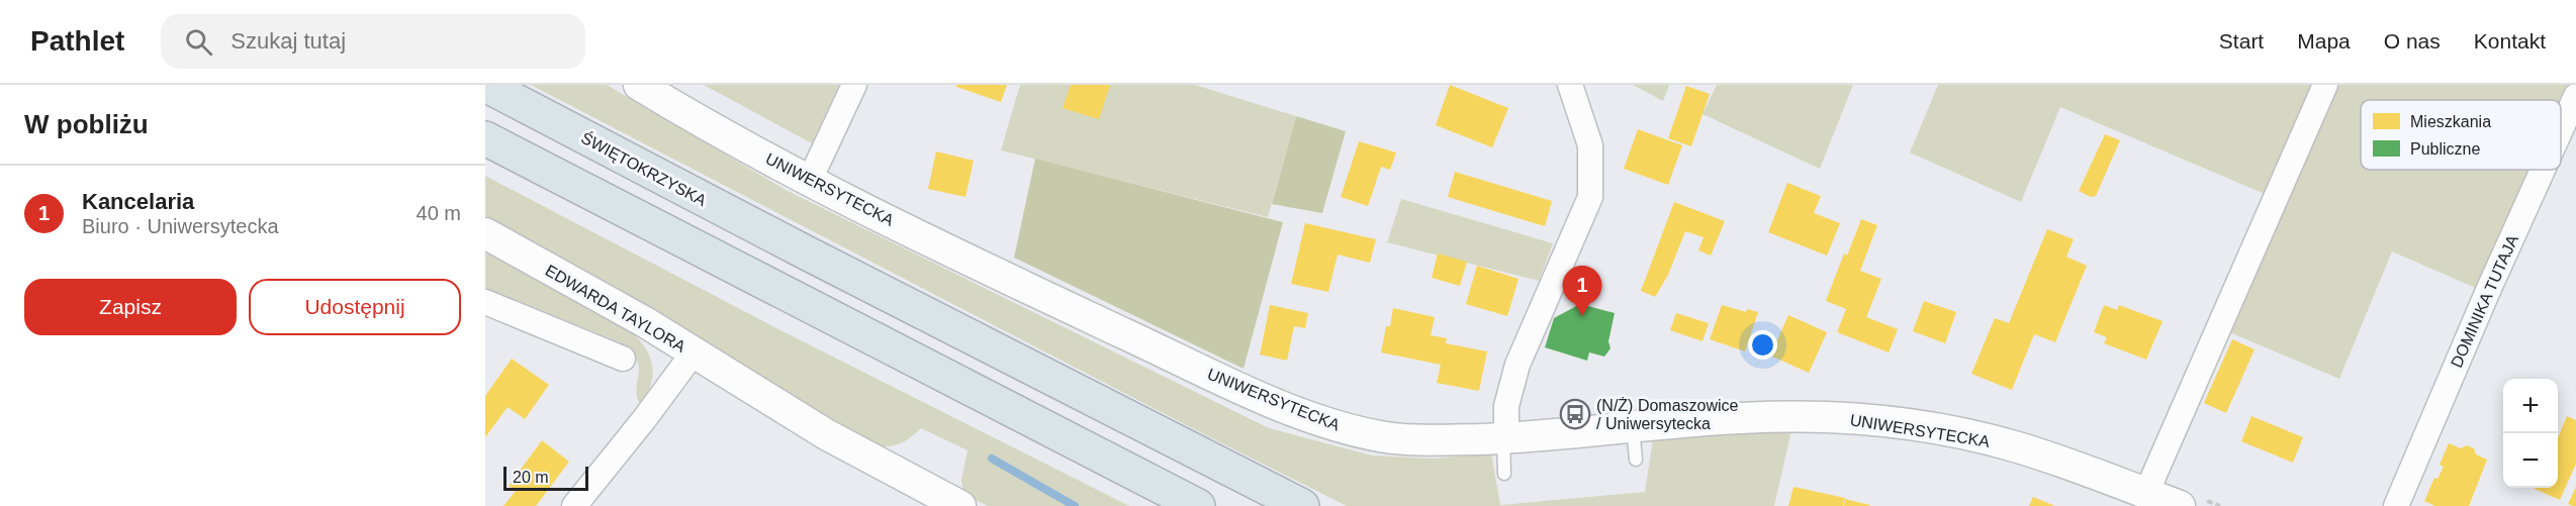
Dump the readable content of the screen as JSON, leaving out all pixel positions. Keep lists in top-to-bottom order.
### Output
{
  "streets": {
    "highway": ["ŚWIĘTOKRZYSKA"],
    "street": ["UNIWERSYTECKA", "DOMINIKA TUTAJA", "EDWARDA TAYLORA"]
  },
  "places": {
    "bus stop": ["(N/Ż) Domaszowice / Uniwersytecka"]
  },
  "legend": ["Mieszkania", "Publiczne"],
  "scale_bar": "20 m",
  "page": {
    "header": "Pathlet",
    "search": "Szukaj tutaj",
    "nav": [
      "Start",
      "Mapa",
      "O nas",
      "Kontakt"
    ],
    "heading": "W pobliżu",
    "list": [
      {
        "mark": "1",
        "name": "Kancelaria",
        "note": "Biuro · Uniwersytecka",
        "value": "40 m"
      }
    ],
    "buttons": ["Zapisz", "Udostępnij"],
    "pins": "1",
    "map_buttons": ["+", "−"],
    "scale": "20 m"
  }
}
